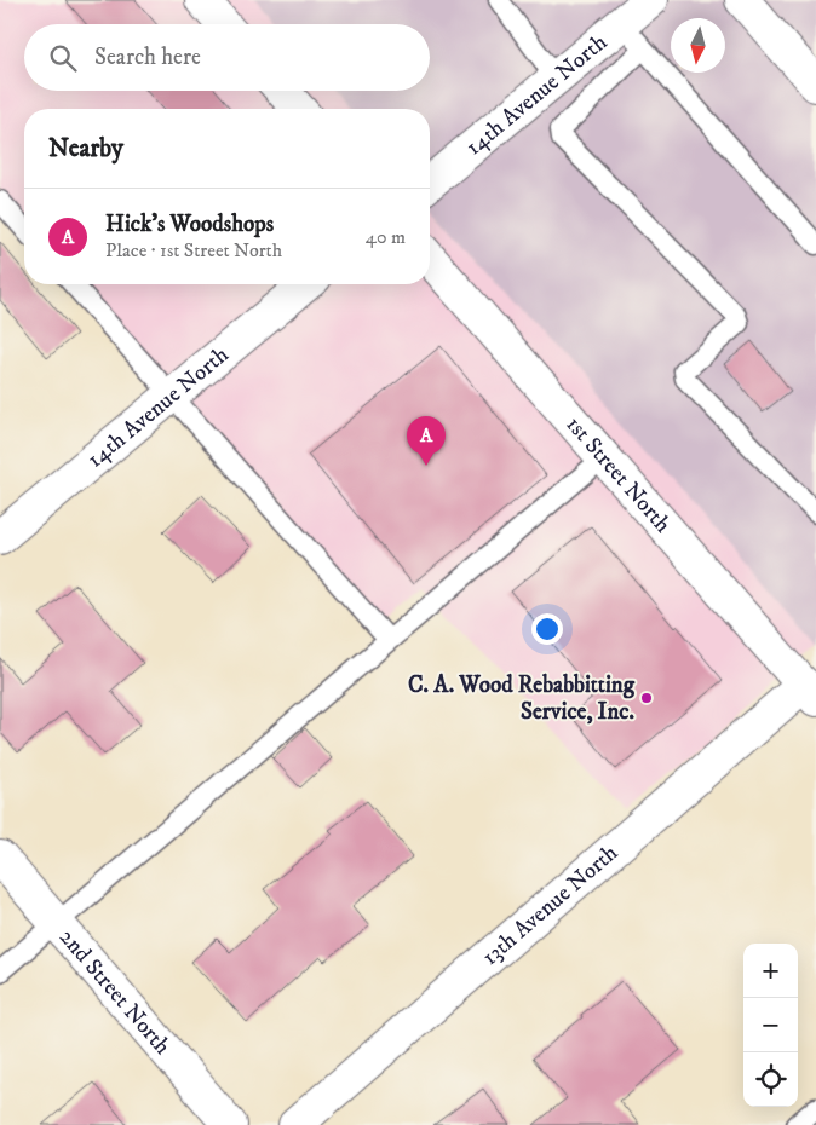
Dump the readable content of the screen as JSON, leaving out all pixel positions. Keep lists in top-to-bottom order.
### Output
{
  "streets": {
    "street": [
      "14th Avenue North",
      "1st Street North",
      "13th Avenue North",
      "2nd Street North"
    ]
  },
  "crossings": [
    ["1st Street North", "13th Avenue North"]
  ],
  "places": ["C. A. Wood Rebabbitting Service, Inc."],
  "north": "bottom",
  "page": {
    "search": "Search here",
    "heading": "Nearby",
    "list": [
      {
        "mark": "A",
        "name": "Hick's Woodshops",
        "note": "Place · 1st Street North",
        "value": "40 m"
      }
    ],
    "pins": "A",
    "map_buttons": ["+", "−"]
  }
}
